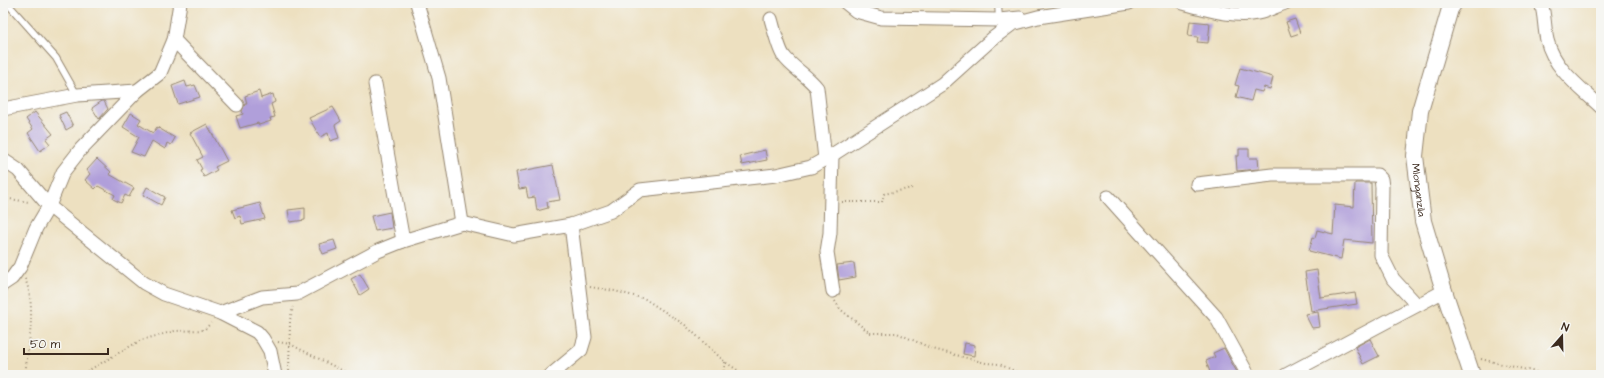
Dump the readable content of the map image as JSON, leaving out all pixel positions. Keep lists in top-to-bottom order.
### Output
{
  "streets": {
    "street": ["Mlonganzila"]
  },
  "scale_bar": "50 m",
  "north": "top"
}
